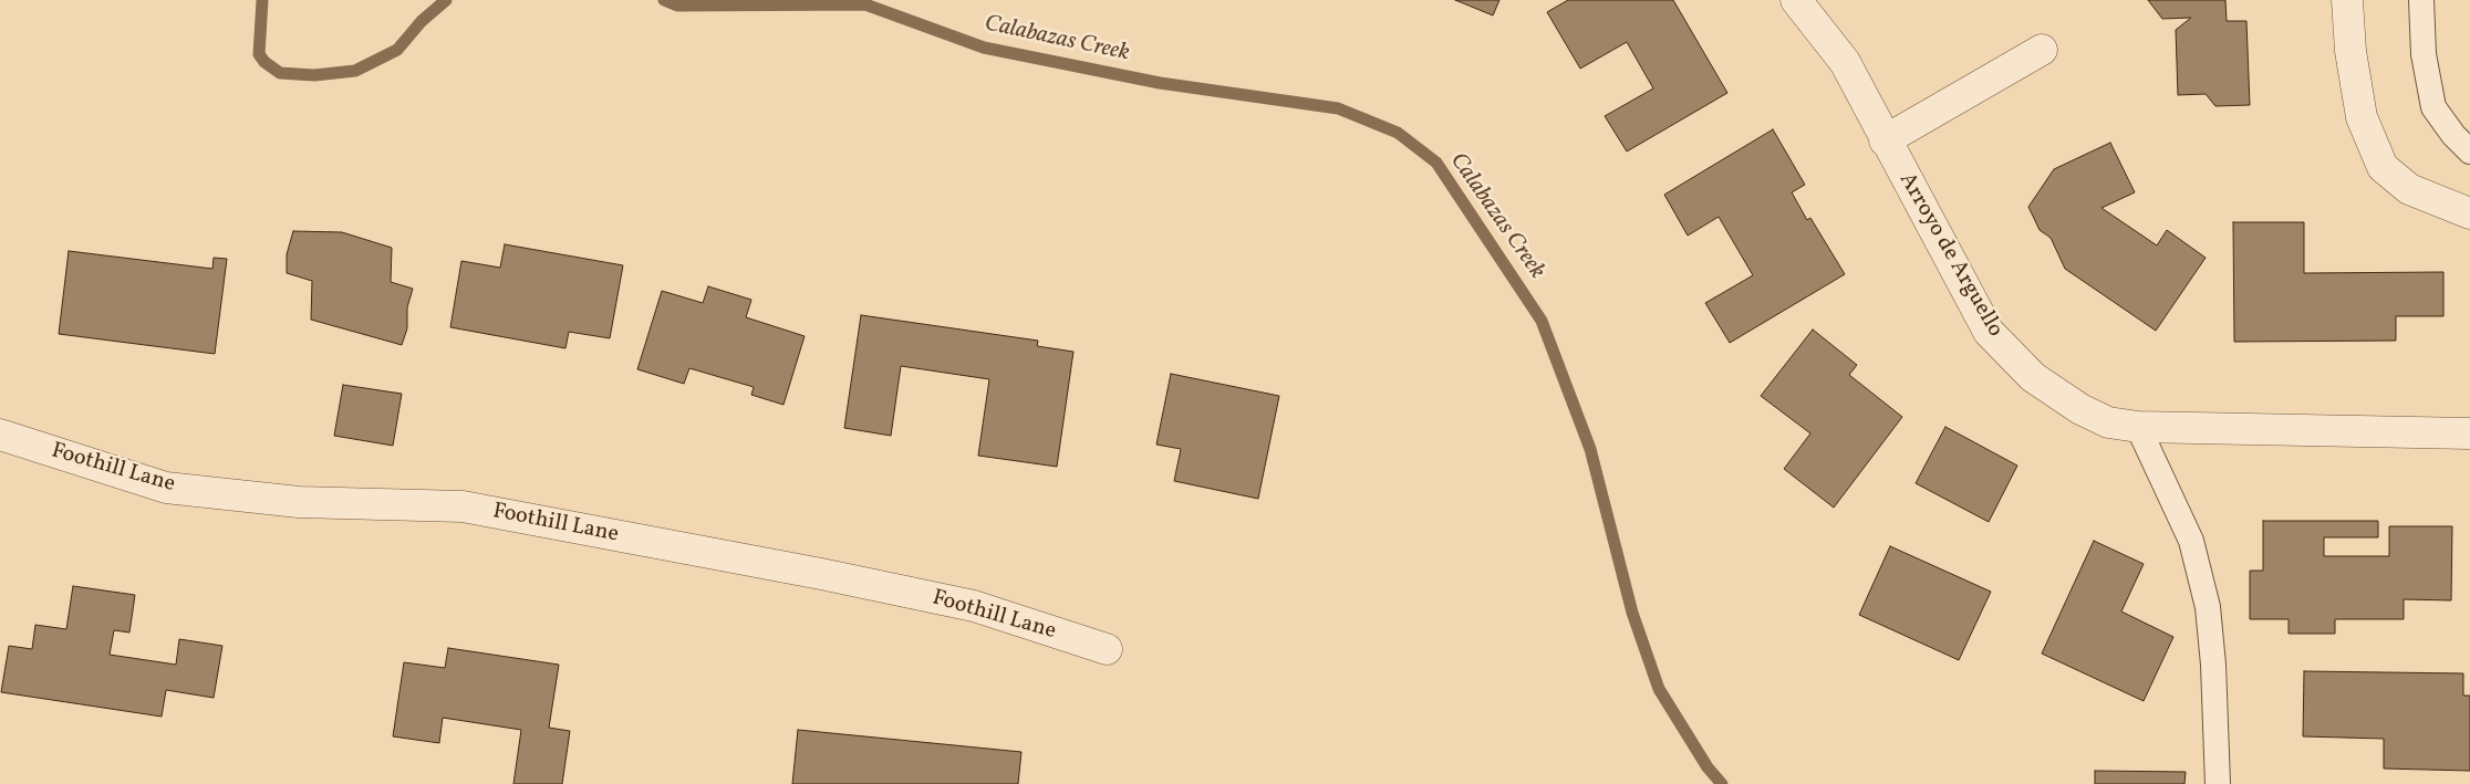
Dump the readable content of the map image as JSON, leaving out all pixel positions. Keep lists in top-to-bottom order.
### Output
{
  "streets": {
    "street": ["Arroyo de Arguello", "Foothill Lane"]
  },
  "water": ["Calabazas Creek"]
}
